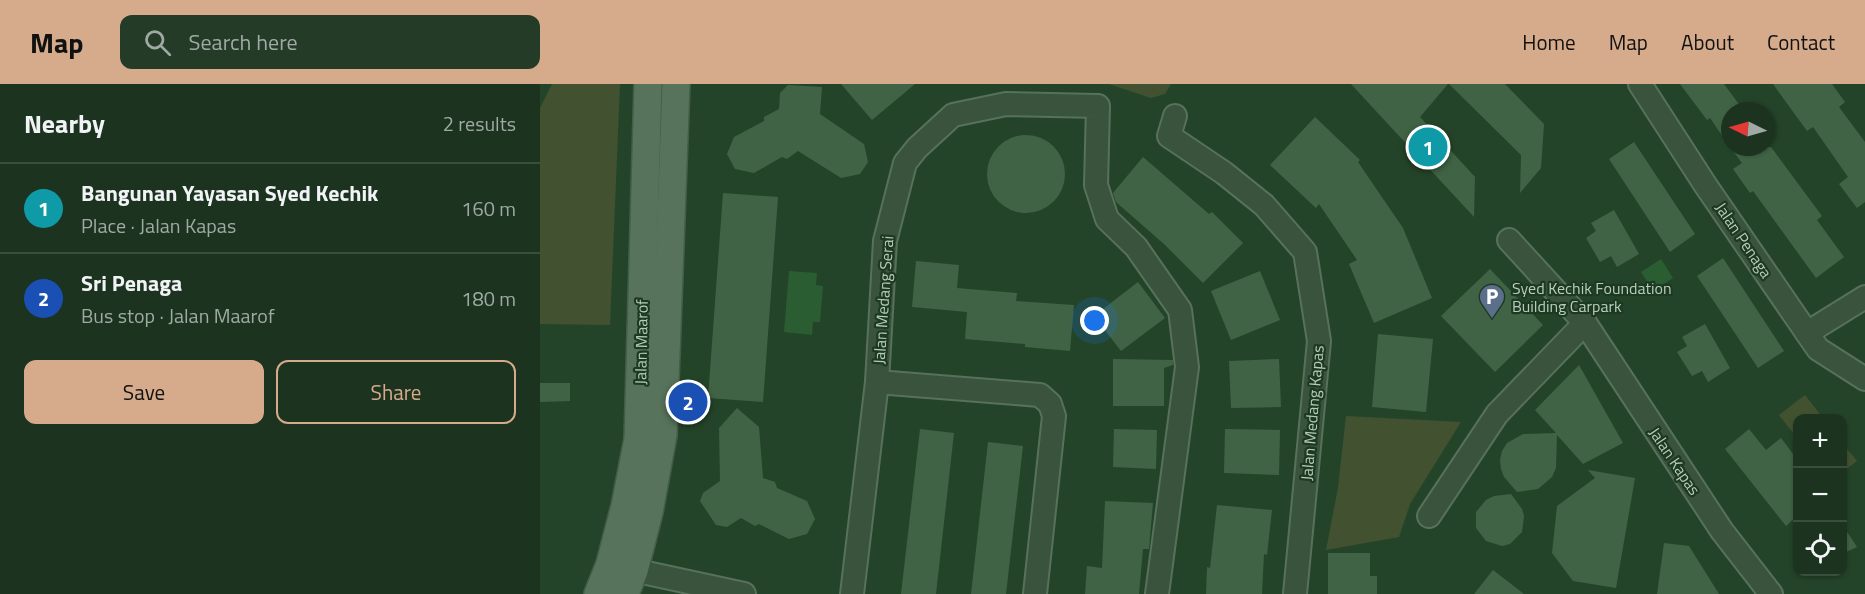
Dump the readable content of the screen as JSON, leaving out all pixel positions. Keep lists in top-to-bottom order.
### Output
{
  "streets": {
    "main road": ["Jalan Maarof"],
    "street": [
      "Jalan Penaga",
      "Jalan Medang Serai",
      "Jalan Medang Kapas",
      "Jalan Kapas"
    ]
  },
  "places": {
    "parking": ["Syed Kechik Foundation Building Carpark"]
  },
  "north": "left",
  "page": {
    "header": "Map",
    "search": "Search here",
    "nav": [
      "Home",
      "Map",
      "About",
      "Contact"
    ],
    "heading": ["Nearby", "2 results"],
    "pins": ["1", "2"],
    "list": [
      {
        "mark": "1",
        "name": "Bangunan Yayasan Syed Kechik",
        "note": "Place · Jalan Kapas",
        "value": "160 m"
      },
      {
        "mark": "2",
        "name": "Sri Penaga",
        "note": "Bus stop · Jalan Maarof",
        "value": "180 m"
      }
    ],
    "buttons": ["Save", "Share"],
    "map_buttons": ["+", "−"]
  }
}
